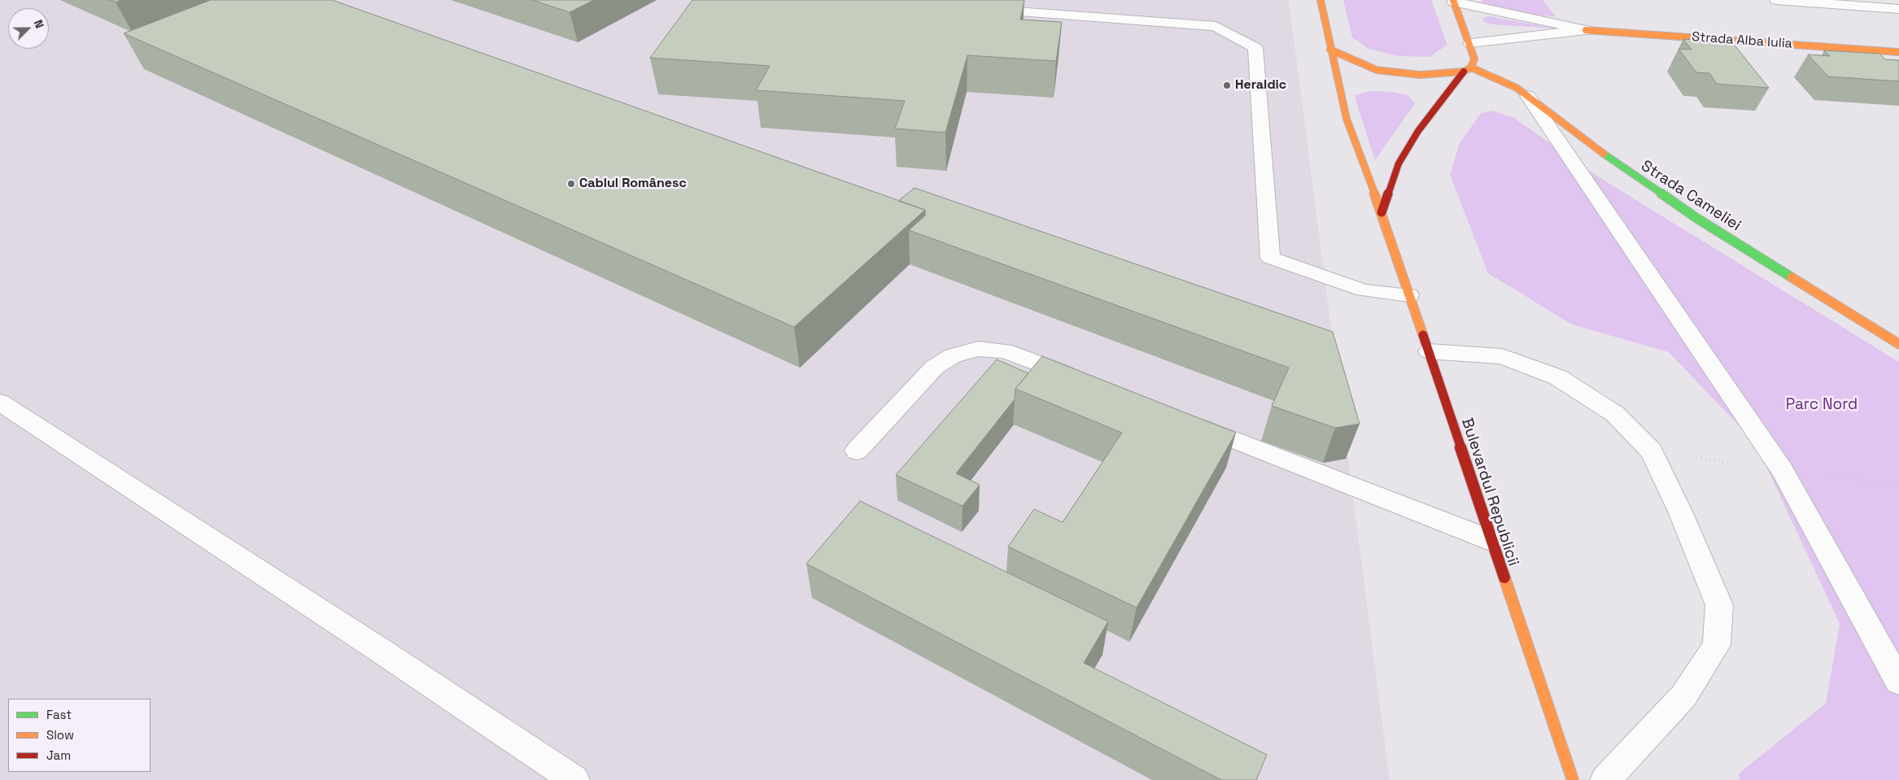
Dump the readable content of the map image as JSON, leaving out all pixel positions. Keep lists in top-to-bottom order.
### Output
{
  "streets": {
    "main road": ["Strada Alba Iulia", "Strada Cameliei", "Bulevardul Republicii"]
  },
  "parks": ["Parc Nord"],
  "places": ["Heraldic", "Cablul Românesc"],
  "legend": ["Fast", "Slow", "Jam"],
  "north": "top right"
}
